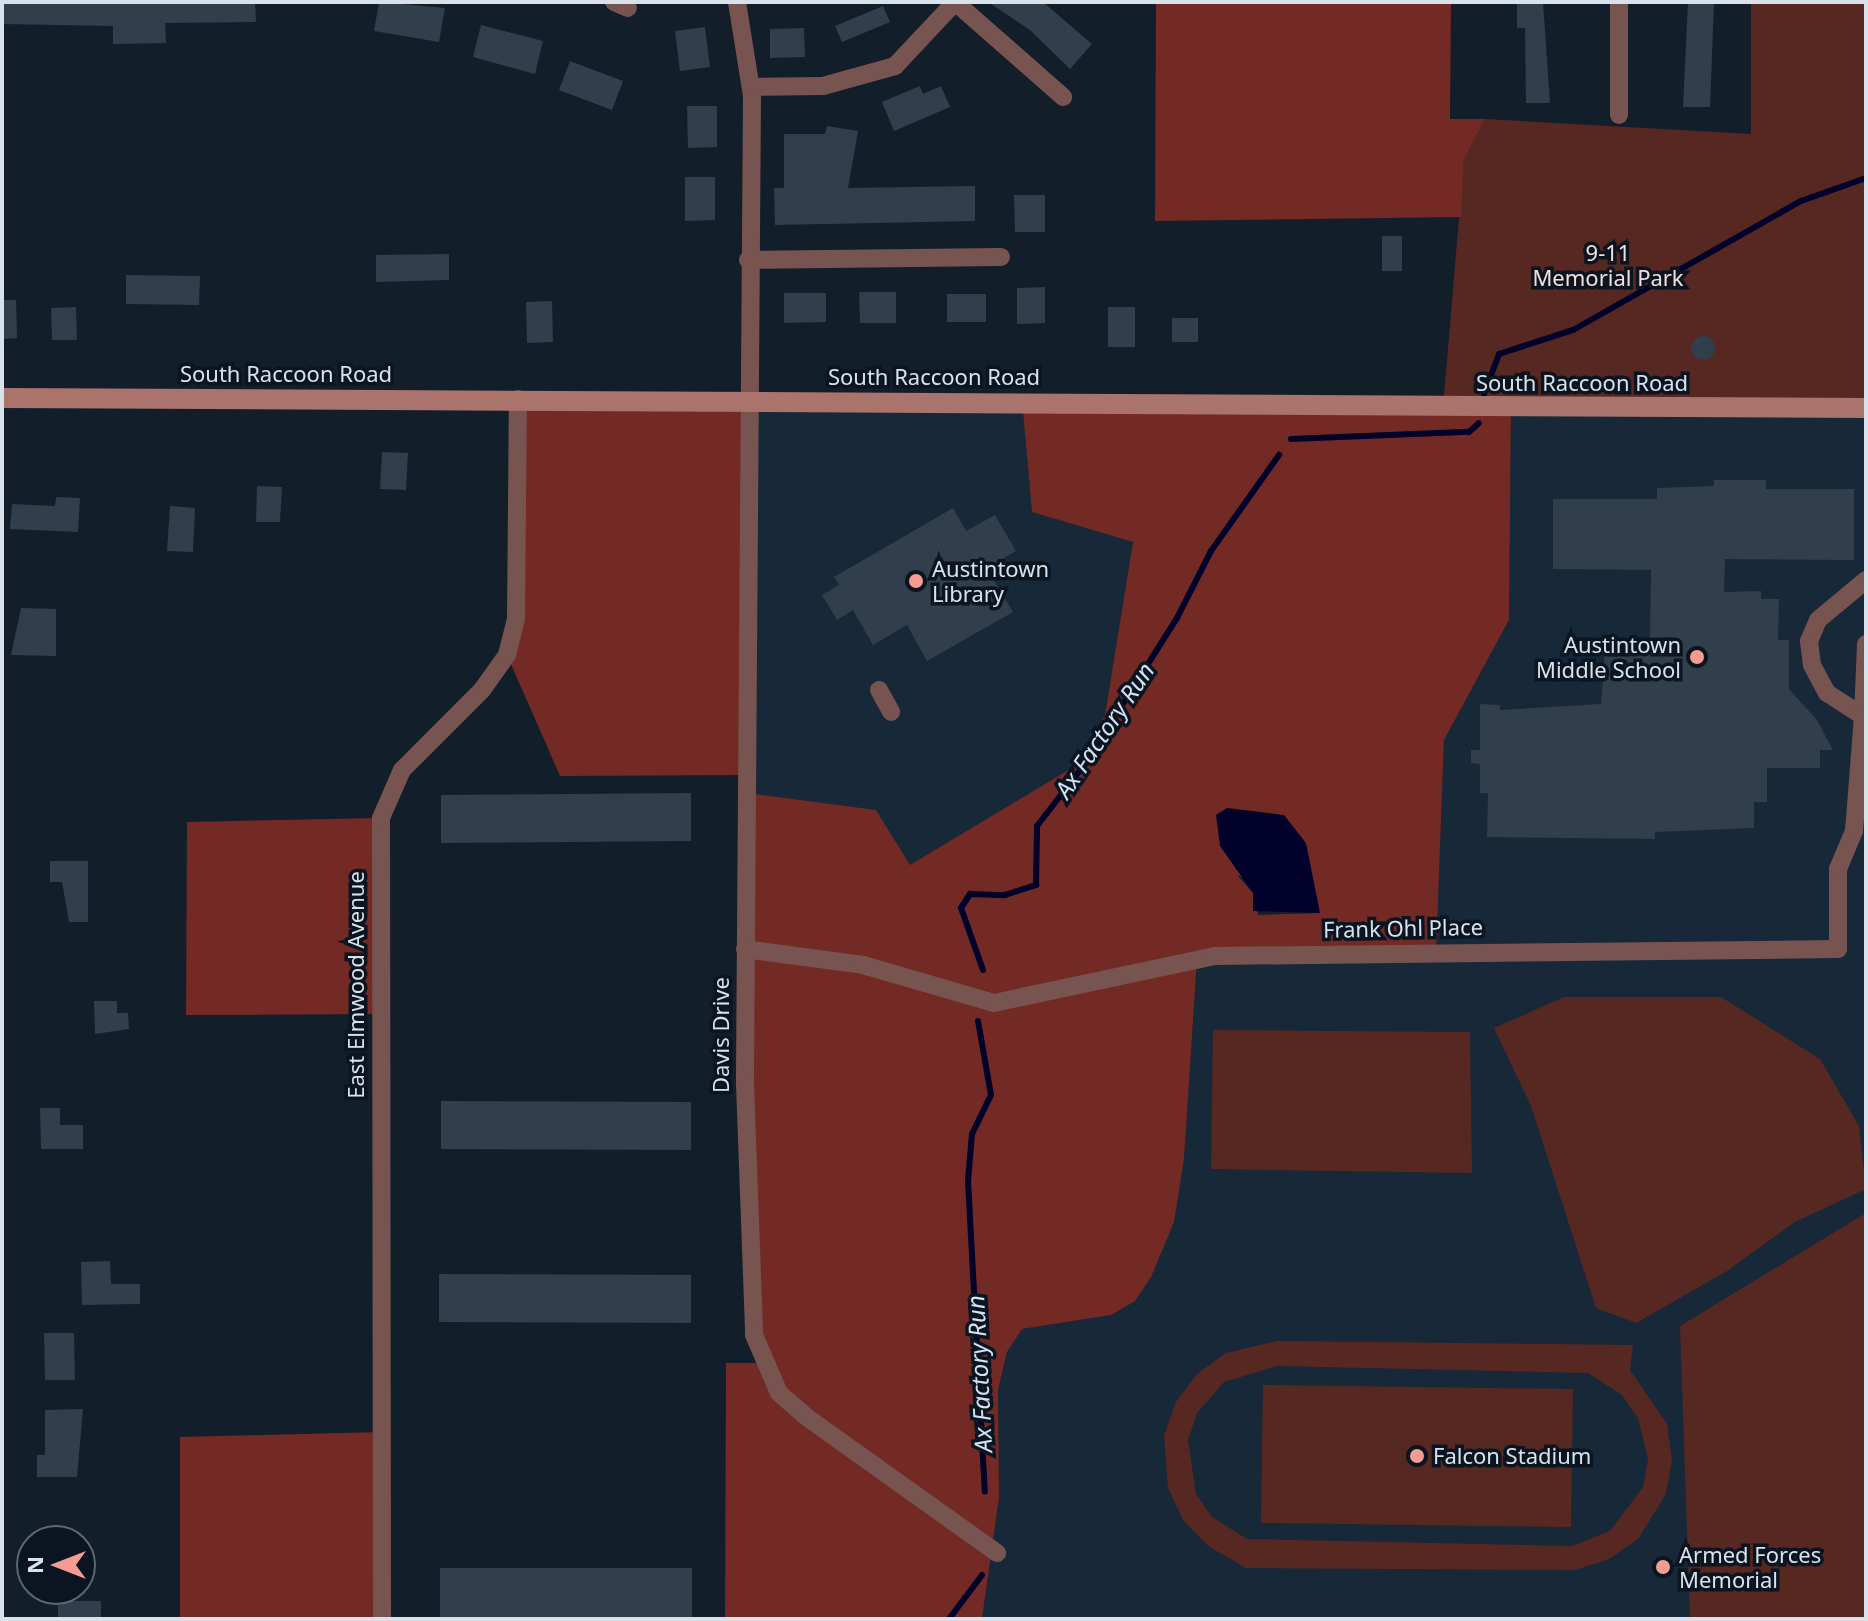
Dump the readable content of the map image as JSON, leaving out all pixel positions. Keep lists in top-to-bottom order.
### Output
{
  "streets": {
    "street": [
      "South Raccoon Road",
      "Frank Ohl Place",
      "East Elmwood Avenue",
      "Davis Drive"
    ]
  },
  "crossings": [
    ["South Raccoon Road", "East Elmwood Avenue"],
    ["South Raccoon Road", "Davis Drive"],
    ["Frank Ohl Place", "Davis Drive"]
  ],
  "water": ["Ax Factory Run"],
  "parks": ["9-11 Memorial Park"],
  "places": [
    "Austintown Library",
    "Austintown Middle School",
    "Falcon Stadium",
    "Armed Forces Memorial"
  ],
  "north": "left"
}
